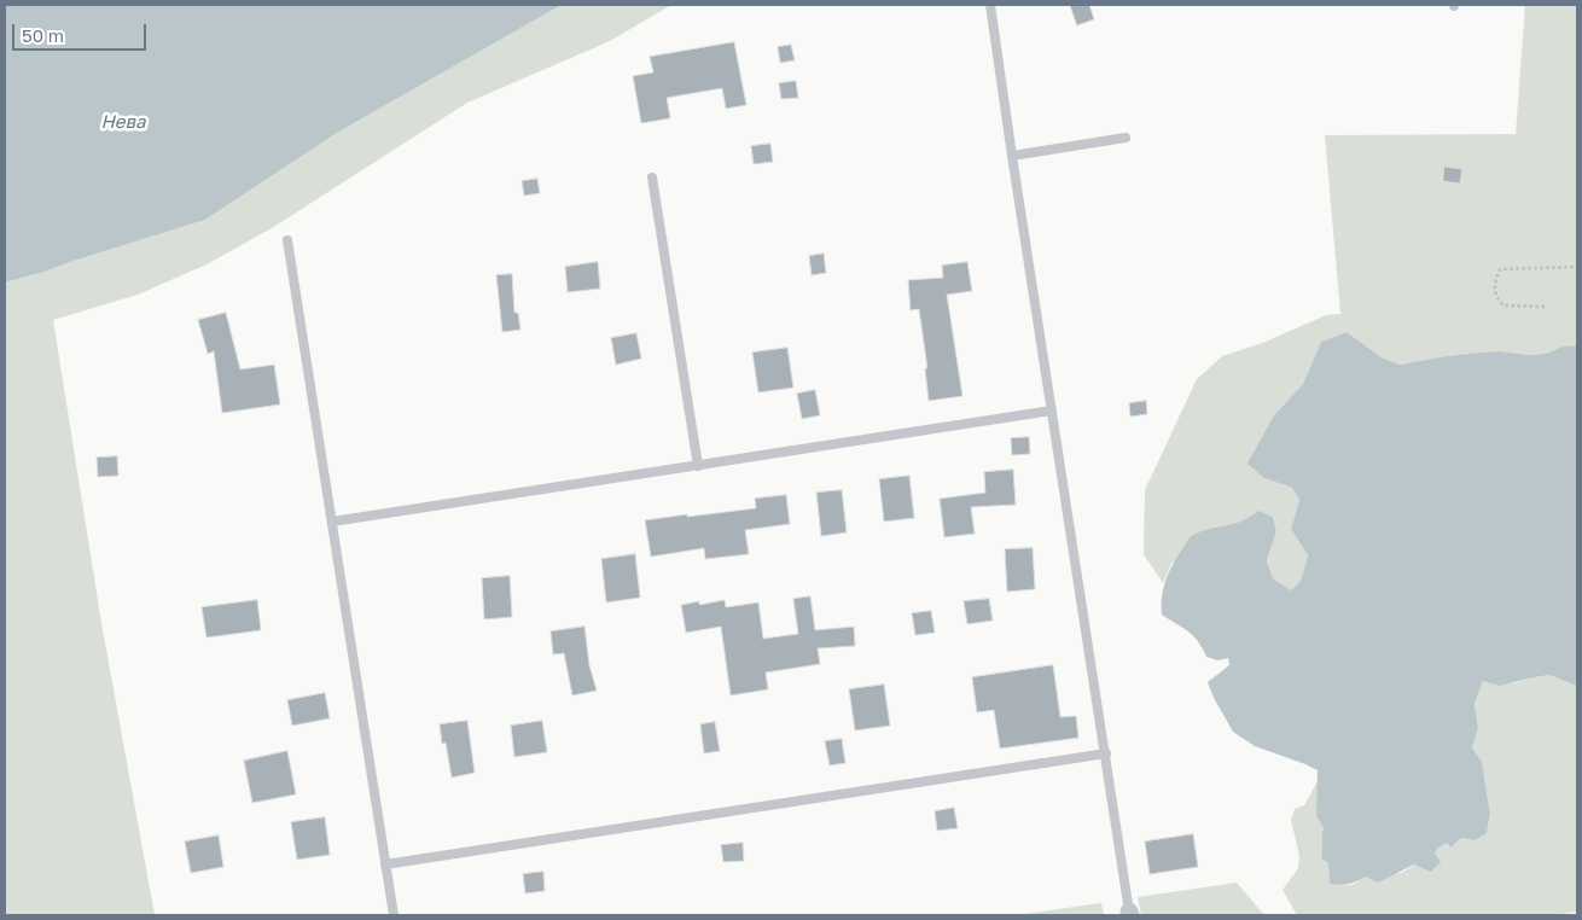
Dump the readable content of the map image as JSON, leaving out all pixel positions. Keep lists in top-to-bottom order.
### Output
{
  "water": ["Нева"],
  "scale_bar": "50 m"
}
